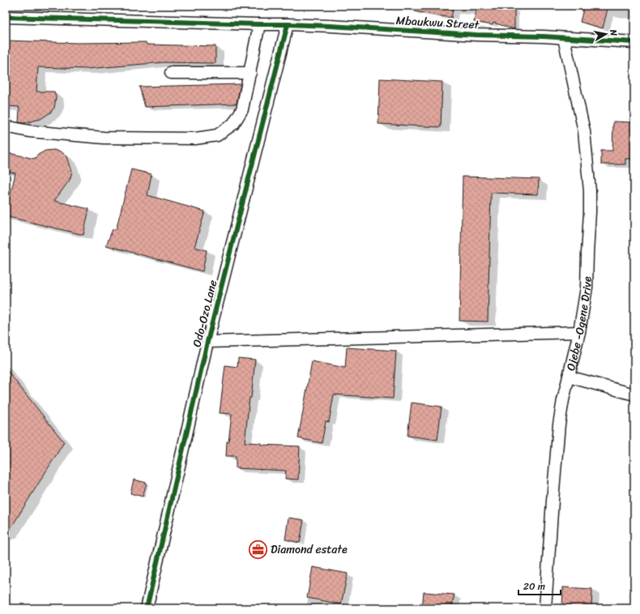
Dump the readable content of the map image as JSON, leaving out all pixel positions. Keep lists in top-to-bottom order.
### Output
{
  "streets": {
    "street": ["Mbaukwu Street", "Odo-Ozo Lane", "Ojebe -Ogene Drive"]
  },
  "crossings": [
    ["Mbaukwu Street", "Odo-Ozo Lane"],
    ["Mbaukwu Street", "Ojebe -Ogene Drive"]
  ],
  "places": {
    "office": ["Diamond estate"]
  },
  "scale_bar": "20 m",
  "north": "right"
}
